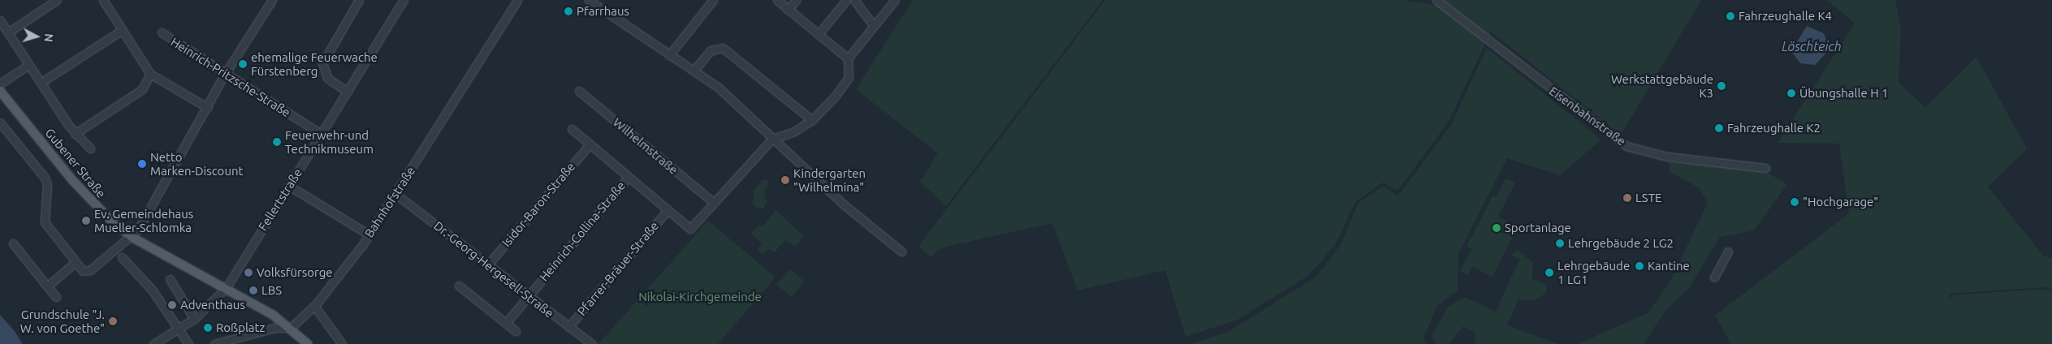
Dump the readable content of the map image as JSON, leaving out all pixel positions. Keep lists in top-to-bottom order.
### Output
{
  "streets": {
    "main road": ["Gubener Straße"],
    "street": [
      "Heinrich-Pritzsche-Straße",
      "Eisenbahnstraße",
      "Wilhelmstraße",
      "Fellertstraße",
      "Bahnhofstraße",
      "Isidor-Baron-Straße",
      "Heinrich-Collina-Straße",
      "Pfarrer-Bräuer-Straße",
      "Dr.-Georg-Hergesell-Straße"
    ]
  },
  "crossings": [
    ["Heinrich-Pritzsche-Straße", "Fellertstraße"],
    ["Gubener Straße", "Fellertstraße"],
    ["Gubener Straße", "Bahnhofstraße"],
    ["Bahnhofstraße", "Dr.-Georg-Hergesell-Straße"],
    ["Isidor-Baron-Straße", "Dr.-Georg-Hergesell-Straße"],
    ["Heinrich-Collina-Straße", "Dr.-Georg-Hergesell-Straße"],
    ["Pfarrer-Bräuer-Straße", "Dr.-Georg-Hergesell-Straße"]
  ],
  "water": ["Löschteich"],
  "parks": ["Nikolai-Kirchgemeinde"],
  "places": [
    "Pfarrhaus",
    "Fahrzeughalle K4",
    "ehemalige Feuerwache Fürstenberg",
    "Werkstattgebäude K3",
    "Übungshalle H 1",
    "Fahrzeughalle K2",
    "Feuerwehr-und Technikmuseum",
    "Netto Marken-Discount",
    "Kindergarten \"Wilhelmina\"",
    "LSTE",
    "\"Hochgarage\"",
    "Ev. Gemeindehaus Mueller-Schlomka",
    "Sportanlage",
    "Lehrgebäude 2 LG2",
    "Kantine",
    "Volksfürsorge",
    "Lehrgebäude 1 LG1",
    "LBS",
    "Adventhaus",
    "Grundschule \"J. W. von Goethe\"",
    "Roßplatz"
  ],
  "north": "right"
}
